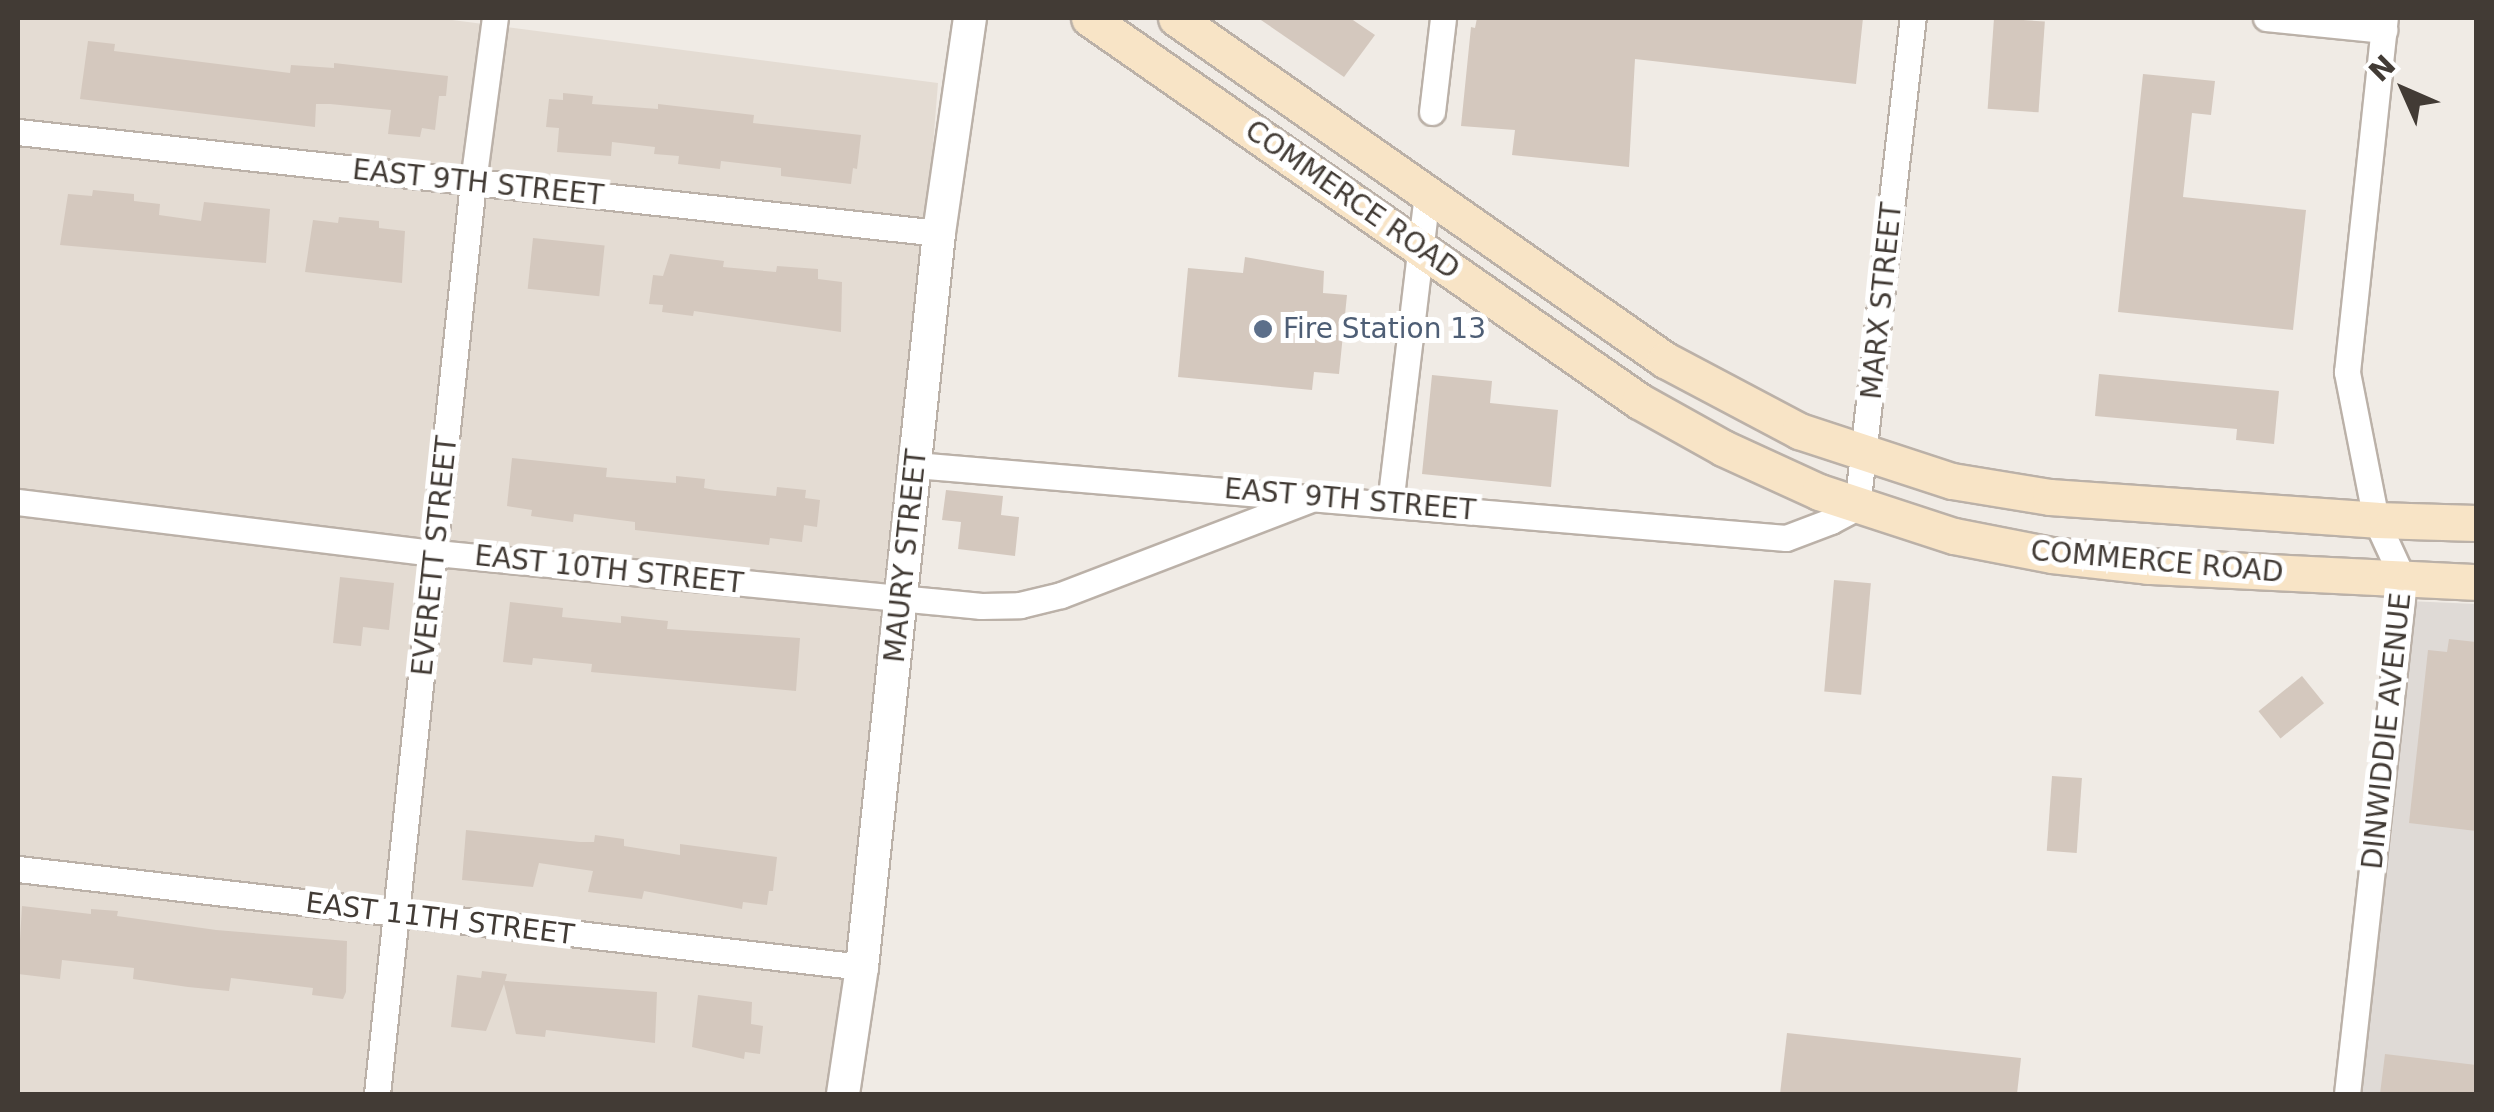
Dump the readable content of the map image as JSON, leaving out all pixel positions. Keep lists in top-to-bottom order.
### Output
{
  "streets": {
    "main road": ["COMMERCE ROAD"],
    "street": [
      "EAST 9TH STREET",
      "MARX STREET",
      "EVERETT STREET",
      "MAURY STREET",
      "EAST 10TH STREET",
      "DINWIDDIE AVENUE",
      "EAST 11TH STREET"
    ]
  },
  "crossings": [
    ["EAST 9TH STREET", "COMMERCE ROAD"],
    ["EAST 9TH STREET", "MARX STREET"],
    ["EAST 9TH STREET", "EVERETT STREET"],
    ["EAST 9TH STREET", "MAURY STREET"],
    ["EAST 9TH STREET", "EAST 10TH STREET"],
    ["COMMERCE ROAD", "MARX STREET"],
    ["COMMERCE ROAD", "DINWIDDIE AVENUE"],
    ["EVERETT STREET", "EAST 10TH STREET"],
    ["EVERETT STREET", "EAST 11TH STREET"],
    ["MAURY STREET", "EAST 10TH STREET"],
    ["MAURY STREET", "EAST 11TH STREET"]
  ],
  "places": ["Fire Station 13"],
  "north": "top left"
}
